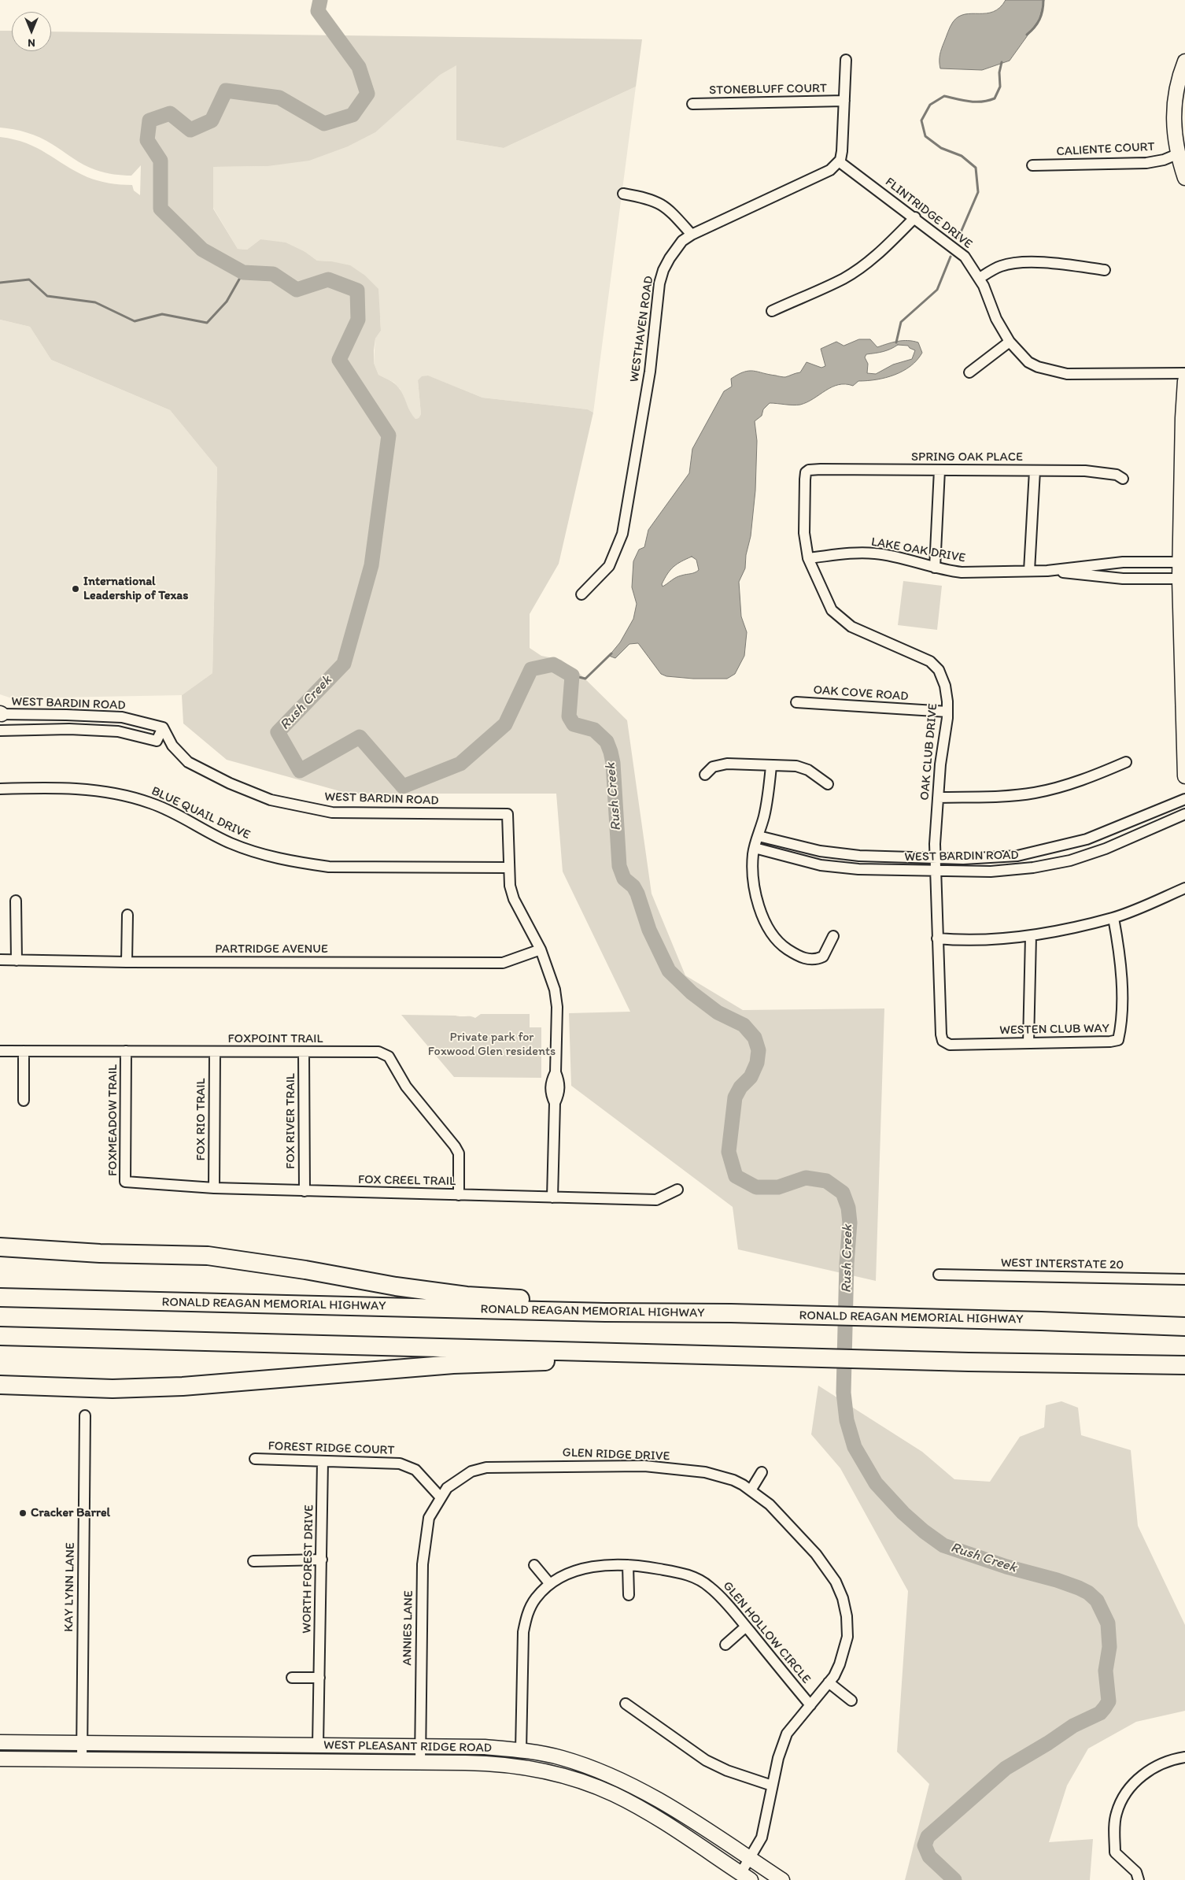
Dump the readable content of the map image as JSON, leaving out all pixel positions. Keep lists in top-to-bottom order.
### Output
{
  "streets": {
    "highway": ["RONALD REAGAN MEMORIAL HIGHWAY"],
    "main road": ["WEST PLEASANT RIDGE ROAD"],
    "street": [
      "STONEBLUFF COURT",
      "CALIENTE COURT",
      "FLINTRIDGE DRIVE",
      "WESTHAVEN ROAD",
      "SPRING OAK PLACE",
      "LAKE OAK DRIVE",
      "OAK COVE ROAD",
      "WEST BARDIN ROAD",
      "OAK CLUB DRIVE",
      "BLUE QUAIL DRIVE",
      "PARTRIDGE AVENUE",
      "WESTEN CLUB WAY",
      "FOXPOINT TRAIL",
      "FOX RIO TRAIL",
      "FOXMEADOW TRAIL",
      "FOX RIVER TRAIL",
      "FOX CREEL TRAIL",
      "WEST INTERSTATE 20",
      "FOREST RIDGE COURT",
      "GLEN RIDGE DRIVE",
      "WORTH FOREST DRIVE",
      "KAY LYNN LANE",
      "ANNIES LANE",
      "GLEN HOLLOW CIRCLE"
    ]
  },
  "crossings": [
    ["FLINTRIDGE DRIVE", "WESTHAVEN ROAD"],
    ["SPRING OAK PLACE", "OAK CLUB DRIVE"],
    ["LAKE OAK DRIVE", "OAK CLUB DRIVE"],
    ["OAK COVE ROAD", "OAK CLUB DRIVE"],
    ["WEST BARDIN ROAD", "OAK CLUB DRIVE"],
    ["WEST BARDIN ROAD", "BLUE QUAIL DRIVE"],
    ["OAK CLUB DRIVE", "WESTEN CLUB WAY"],
    ["FOXPOINT TRAIL", "FOX RIO TRAIL"],
    ["FOXPOINT TRAIL", "FOXMEADOW TRAIL"],
    ["FOXPOINT TRAIL", "FOX RIVER TRAIL"],
    ["FOXPOINT TRAIL", "FOX CREEL TRAIL"],
    ["FOX RIO TRAIL", "FOX CREEL TRAIL"],
    ["FOXMEADOW TRAIL", "FOX CREEL TRAIL"],
    ["FOX RIVER TRAIL", "FOX CREEL TRAIL"],
    ["FOREST RIDGE COURT", "GLEN RIDGE DRIVE"],
    ["FOREST RIDGE COURT", "WORTH FOREST DRIVE"],
    ["FOREST RIDGE COURT", "ANNIES LANE"],
    ["GLEN RIDGE DRIVE", "ANNIES LANE"],
    ["GLEN RIDGE DRIVE", "GLEN HOLLOW CIRCLE"],
    ["GLEN RIDGE DRIVE", "WEST PLEASANT RIDGE ROAD"],
    ["WORTH FOREST DRIVE", "WEST PLEASANT RIDGE ROAD"],
    ["KAY LYNN LANE", "WEST PLEASANT RIDGE ROAD"],
    ["ANNIES LANE", "WEST PLEASANT RIDGE ROAD"],
    ["GLEN HOLLOW CIRCLE", "WEST PLEASANT RIDGE ROAD"]
  ],
  "water": ["Rush Creek"],
  "parks": ["Private park for Foxwood Glen residents"],
  "places": ["International Leadership of Texas", "Cracker Barrel"],
  "north": "bottom"
}
